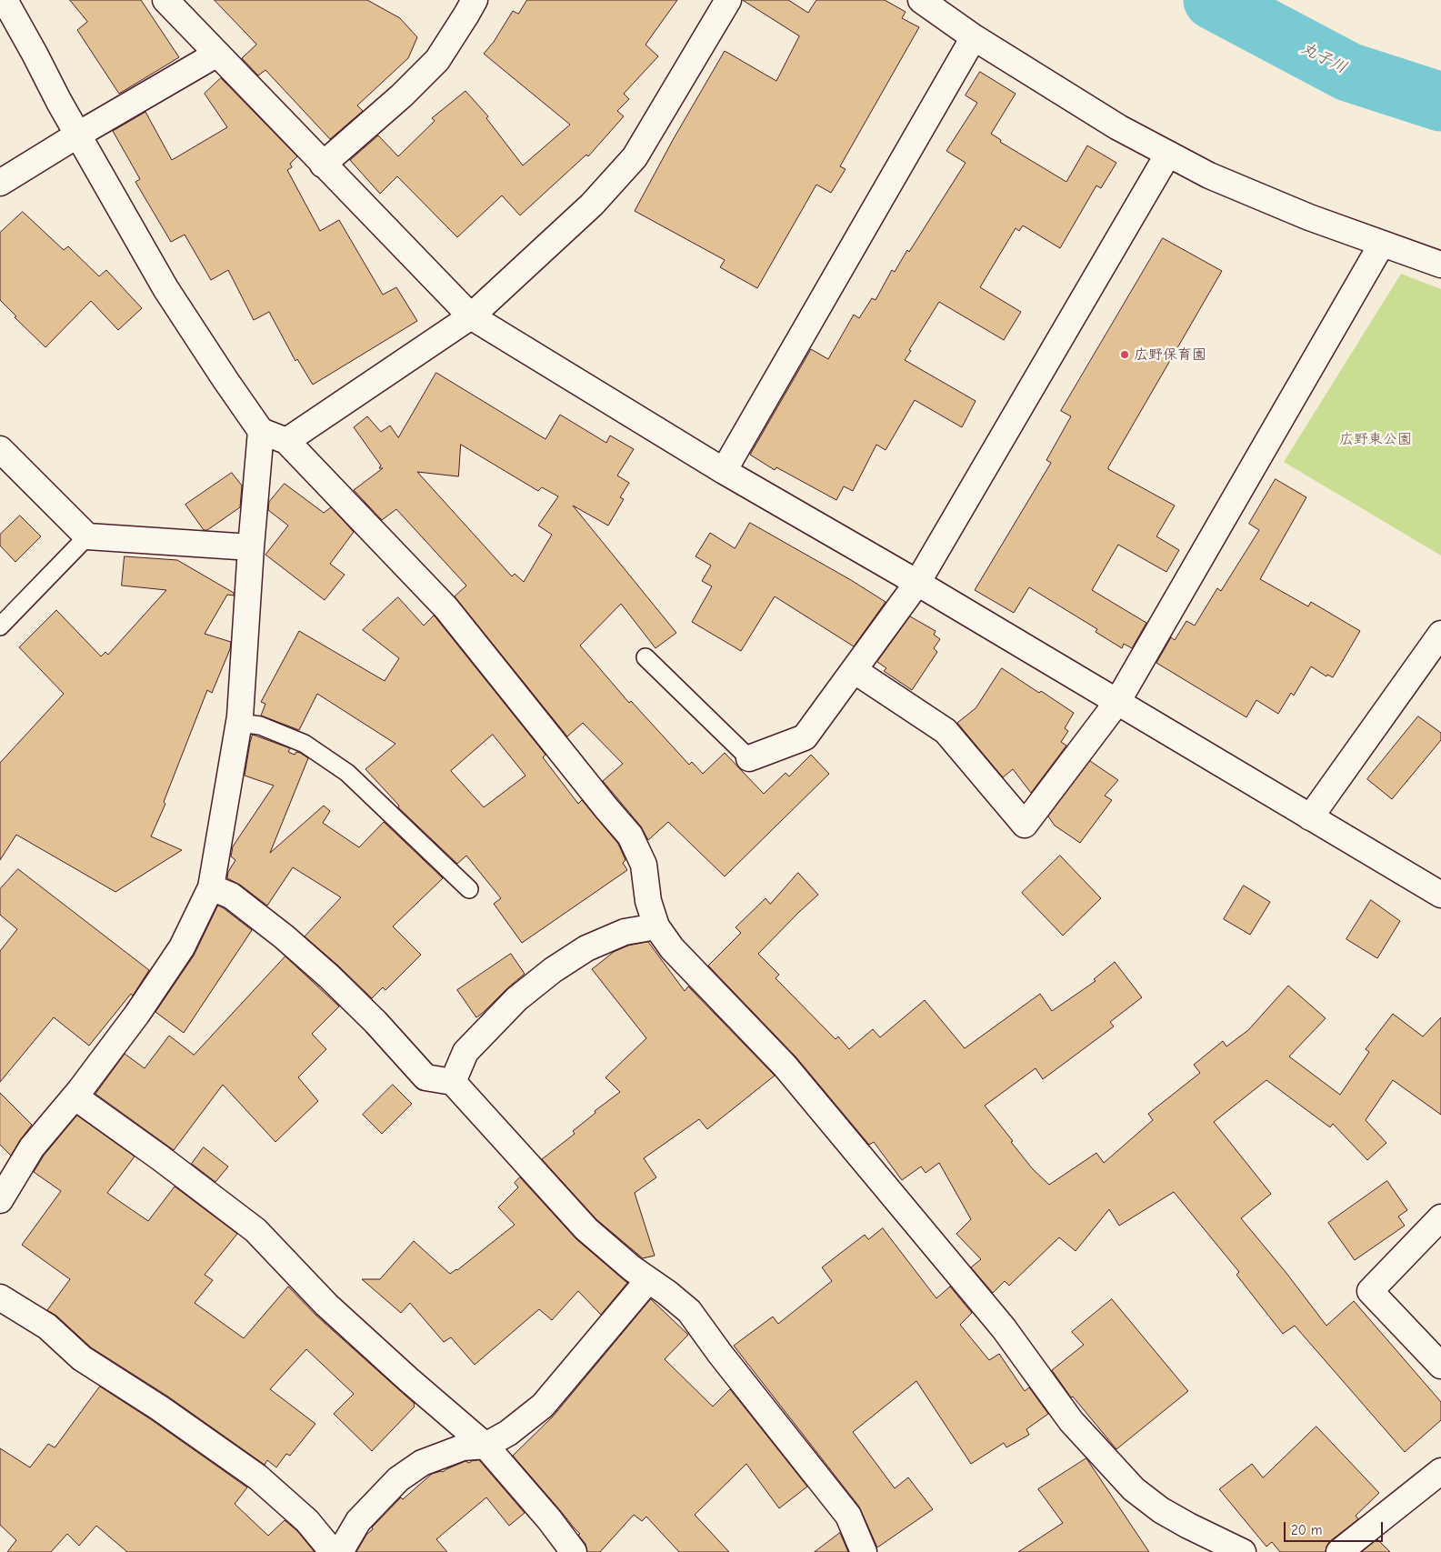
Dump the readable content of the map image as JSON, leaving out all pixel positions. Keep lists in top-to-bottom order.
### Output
{
  "water": ["丸子川"],
  "parks": ["広野東公園"],
  "places": ["広野保育園"],
  "scale_bar": "20 m"
}
